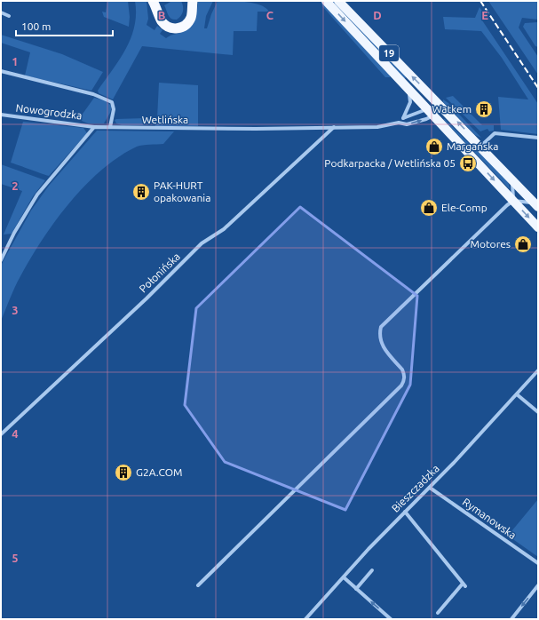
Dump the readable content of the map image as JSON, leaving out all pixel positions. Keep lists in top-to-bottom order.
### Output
{
  "streets": {
    "main road": ["19"],
    "street": [
      "Nowogrodzka",
      "Wetlińska",
      "Połonińska",
      "Bieszczadzka",
      "Rymanowska"
    ]
  },
  "crossings": [
    ["19", "Wetlińska"],
    ["Nowogrodzka", "Wetlińska"],
    ["Wetlińska", "Połonińska"],
    ["Bieszczadzka", "Rymanowska"]
  ],
  "places": {
    "building": ["Watkem", "PAK-HURT opakowania", "G2A.COM"],
    "shop": ["Margańska", "Ele-Comp", "Motores"],
    "bus stop": ["Podkarpacka / Wetlińska 05"]
  },
  "scale_bar": "100 m",
  "grid": {
    "columns": [
      "B",
      "C",
      "D",
      "E"
    ],
    "rows": [
      "1",
      "2",
      "3",
      "4",
      "5"
    ]
  }
}
